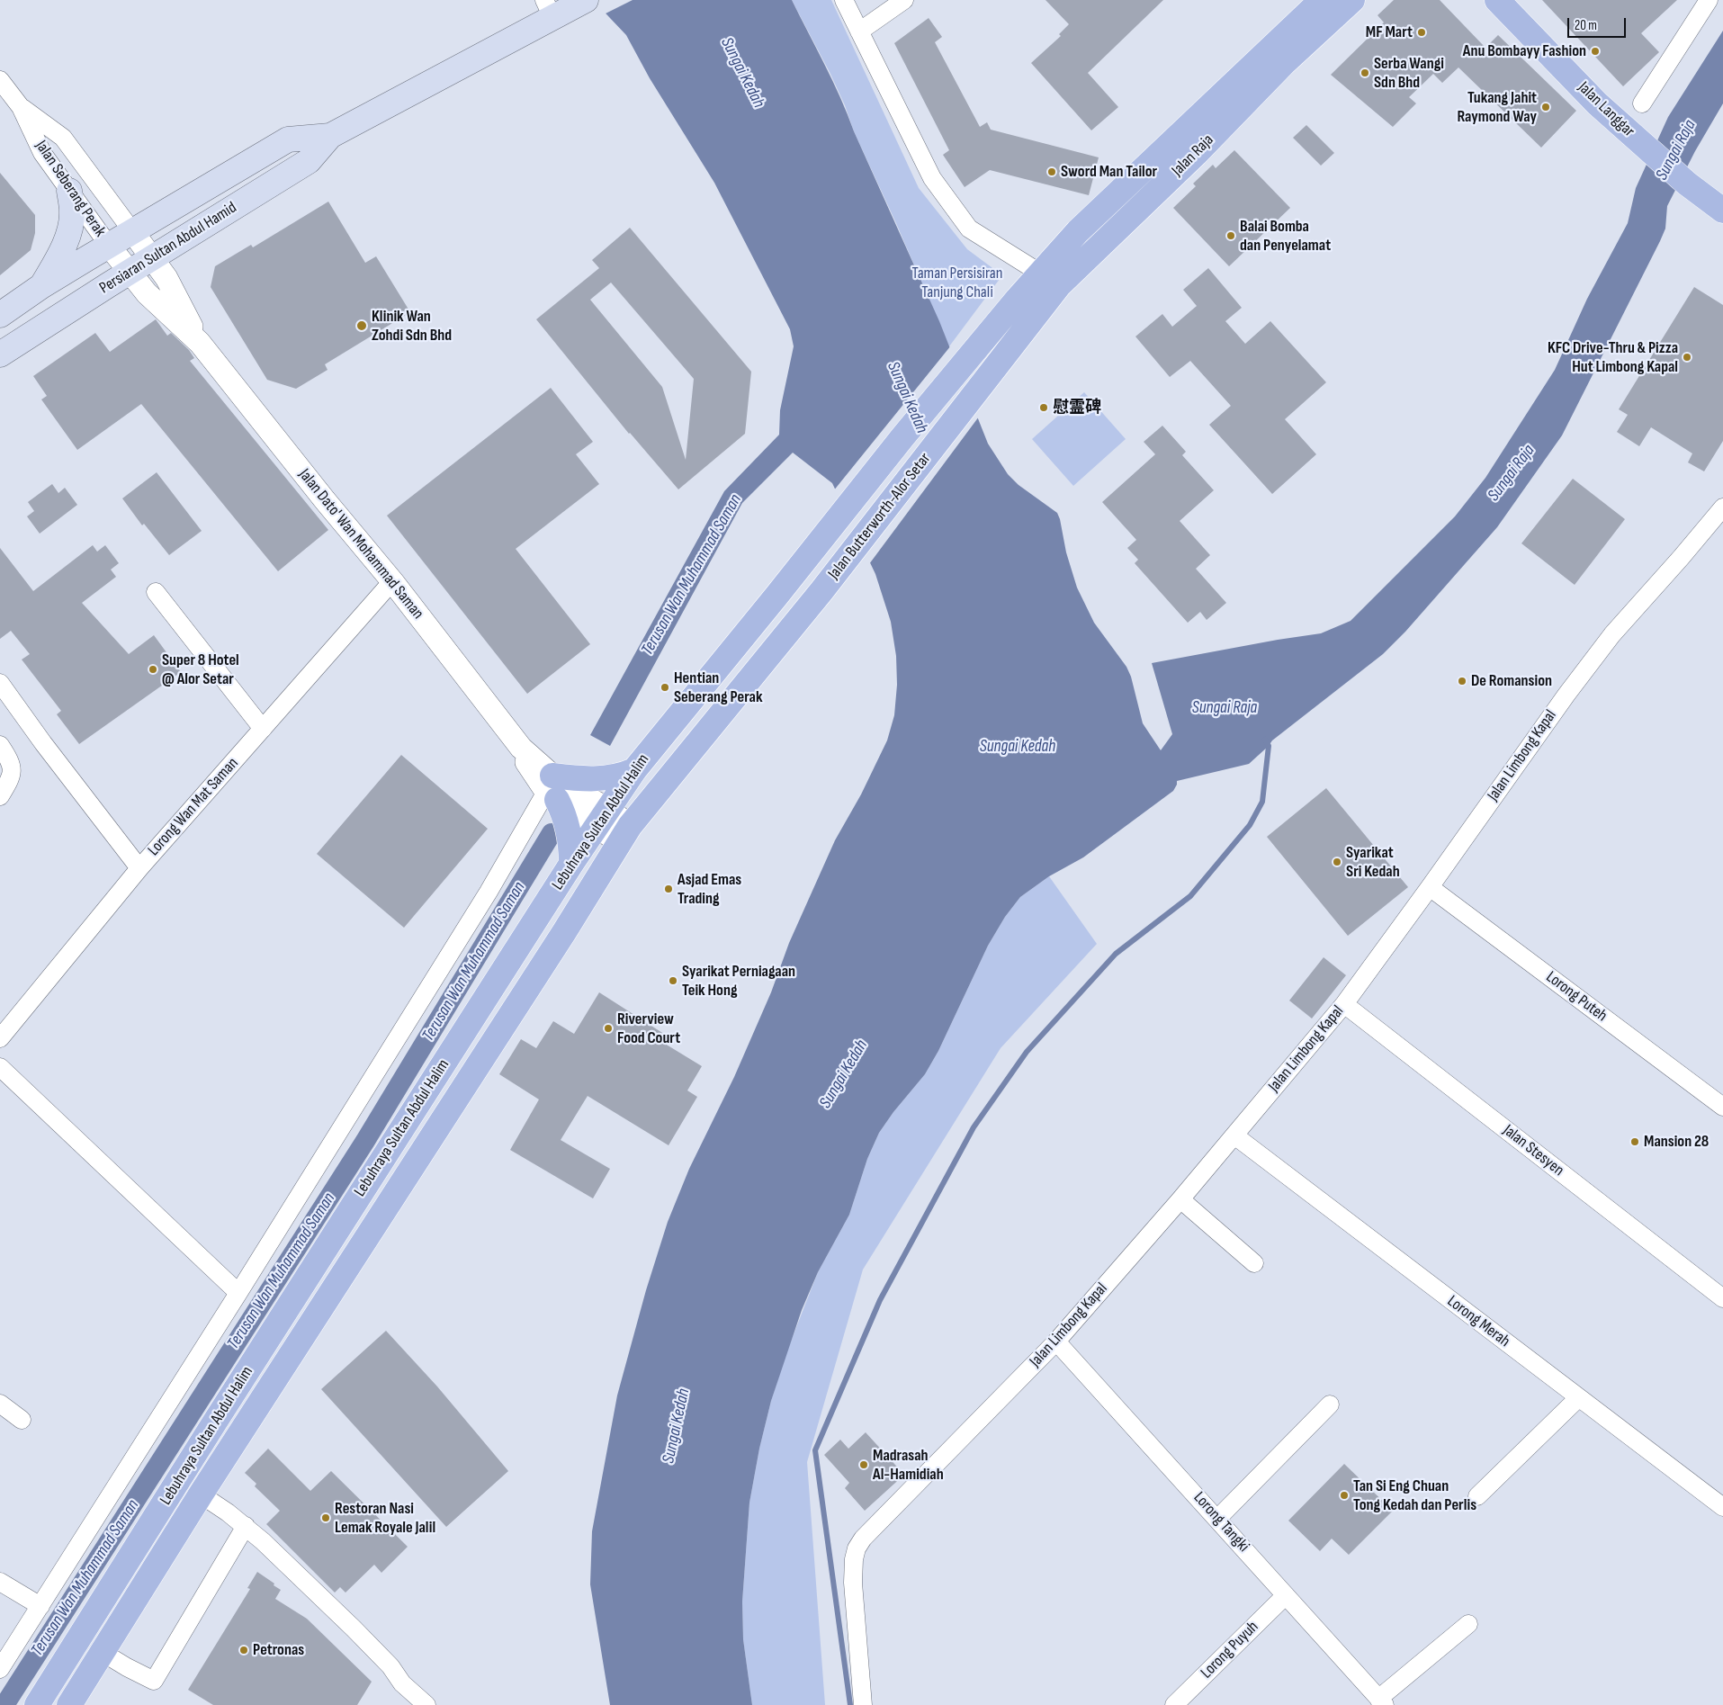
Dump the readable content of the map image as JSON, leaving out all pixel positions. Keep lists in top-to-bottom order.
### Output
{
  "streets": {
    "main road": [
      "Jalan Langgar",
      "Jalan Raja",
      "Persiaran Sultan Abdul Hamid",
      "Jalan Butterworth-Alor Setar",
      "Lebuhraya Sultan Abdul Halim"
    ],
    "street": [
      "Jalan Seberang Perak",
      "Jalan Dato' Wan Mohammad Saman",
      "Jalan Limbong Kapal",
      "Lorong Wan Mat Saman",
      "Lorong Puteh",
      "Jalan Stesyen",
      "Lorong Merah",
      "Lorong Tangki",
      "Lorong Puyuh"
    ]
  },
  "crossings": [
    ["Jalan Raja", "Jalan Butterworth-Alor Setar"],
    ["Jalan Seberang Perak", "Persiaran Sultan Abdul Hamid"],
    ["Jalan Seberang Perak", "Jalan Dato' Wan Mohammad Saman"],
    ["Persiaran Sultan Abdul Hamid", "Jalan Dato' Wan Mohammad Saman"],
    ["Jalan Butterworth-Alor Setar", "Lebuhraya Sultan Abdul Halim"],
    ["Jalan Dato' Wan Mohammad Saman", "Lorong Wan Mat Saman"],
    ["Jalan Dato' Wan Mohammad Saman", "Lebuhraya Sultan Abdul Halim"],
    ["Jalan Limbong Kapal", "Lorong Puteh"],
    ["Jalan Limbong Kapal", "Jalan Stesyen"],
    ["Jalan Limbong Kapal", "Lorong Merah"],
    ["Jalan Limbong Kapal", "Lorong Tangki"],
    ["Lorong Tangki", "Lorong Puyuh"]
  ],
  "water": ["Sungai Kedah", "Sungai Raja", "Terusan Wan Muhammad Saman"],
  "parks": ["Taman Persisiran Tanjung Chali"],
  "places": [
    "MF Mart",
    "Anu Bombayy Fashion",
    "Serba Wangi Sdn Bhd",
    "Tukang Jahit Raymond Way",
    "Sword Man Tailor",
    "Balai Bomba dan Penyelamat",
    "Klinik Wan Zohdi Sdn Bhd",
    "KFC Drive-Thru & Pizza Hut Limbong Kapal",
    "慰霊碑",
    "Super 8 Hotel @ Alor Setar",
    "De Romansion",
    "Hentian Seberang Perak",
    "Syarikat Sri Kedah",
    "Asjad Emas Trading",
    "Syarikat Perniagaan Teik Hong",
    "Riverview Food Court",
    "Mansion 28",
    "Madrasah Al-Hamidiah",
    "Tan Si Eng Chuan Tong Kedah dan Perlis",
    "Restoran Nasi Lemak Royale Jalil",
    "Petronas"
  ],
  "scale_bar": "20 m"
}
